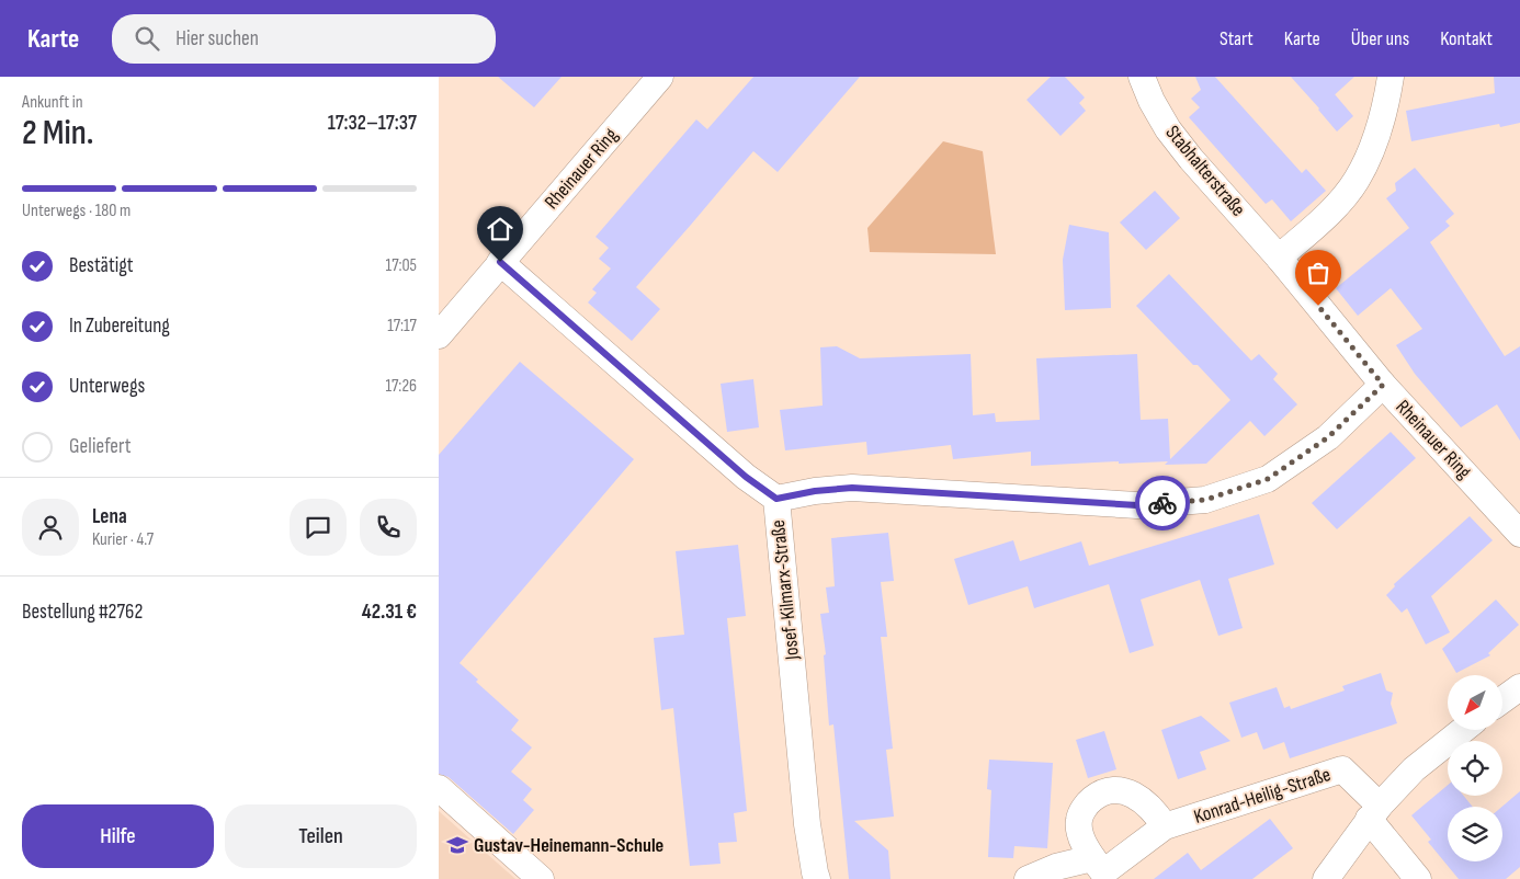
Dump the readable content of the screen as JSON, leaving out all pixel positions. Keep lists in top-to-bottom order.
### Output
{
  "streets": {
    "street": [
      "Rheinauer Ring",
      "Stabhalterstraße",
      "Josef-Kilmarx-Straße",
      "Konrad-Heilig-Straße"
    ]
  },
  "crossings": [
    ["Rheinauer Ring", "Stabhalterstraße"],
    ["Rheinauer Ring", "Josef-Kilmarx-Straße"]
  ],
  "places": {
    "school or university": ["Gustav-Heinemann-Schule"]
  },
  "north": "bottom left",
  "page": {
    "header": "Karte",
    "search": "Hier suchen",
    "nav": [
      "Start",
      "Karte",
      "Über uns",
      "Kontakt"
    ],
    "heading": ["2 Min.", "Ankunft in", "17:32–17:37"],
    "panel": [
      "Lena",
      "Kurier · 4.7",
      "Bestellung #2762",
      "42.31 €"
    ],
    "bar": "Unterwegs · 180 m",
    "list": [
      ["Bestätigt", "17:05"],
      ["In Zubereitung", "17:17"],
      ["Unterwegs", "17:26"],
      "Geliefert"
    ],
    "buttons": ["Hilfe", "Teilen"]
  }
}
